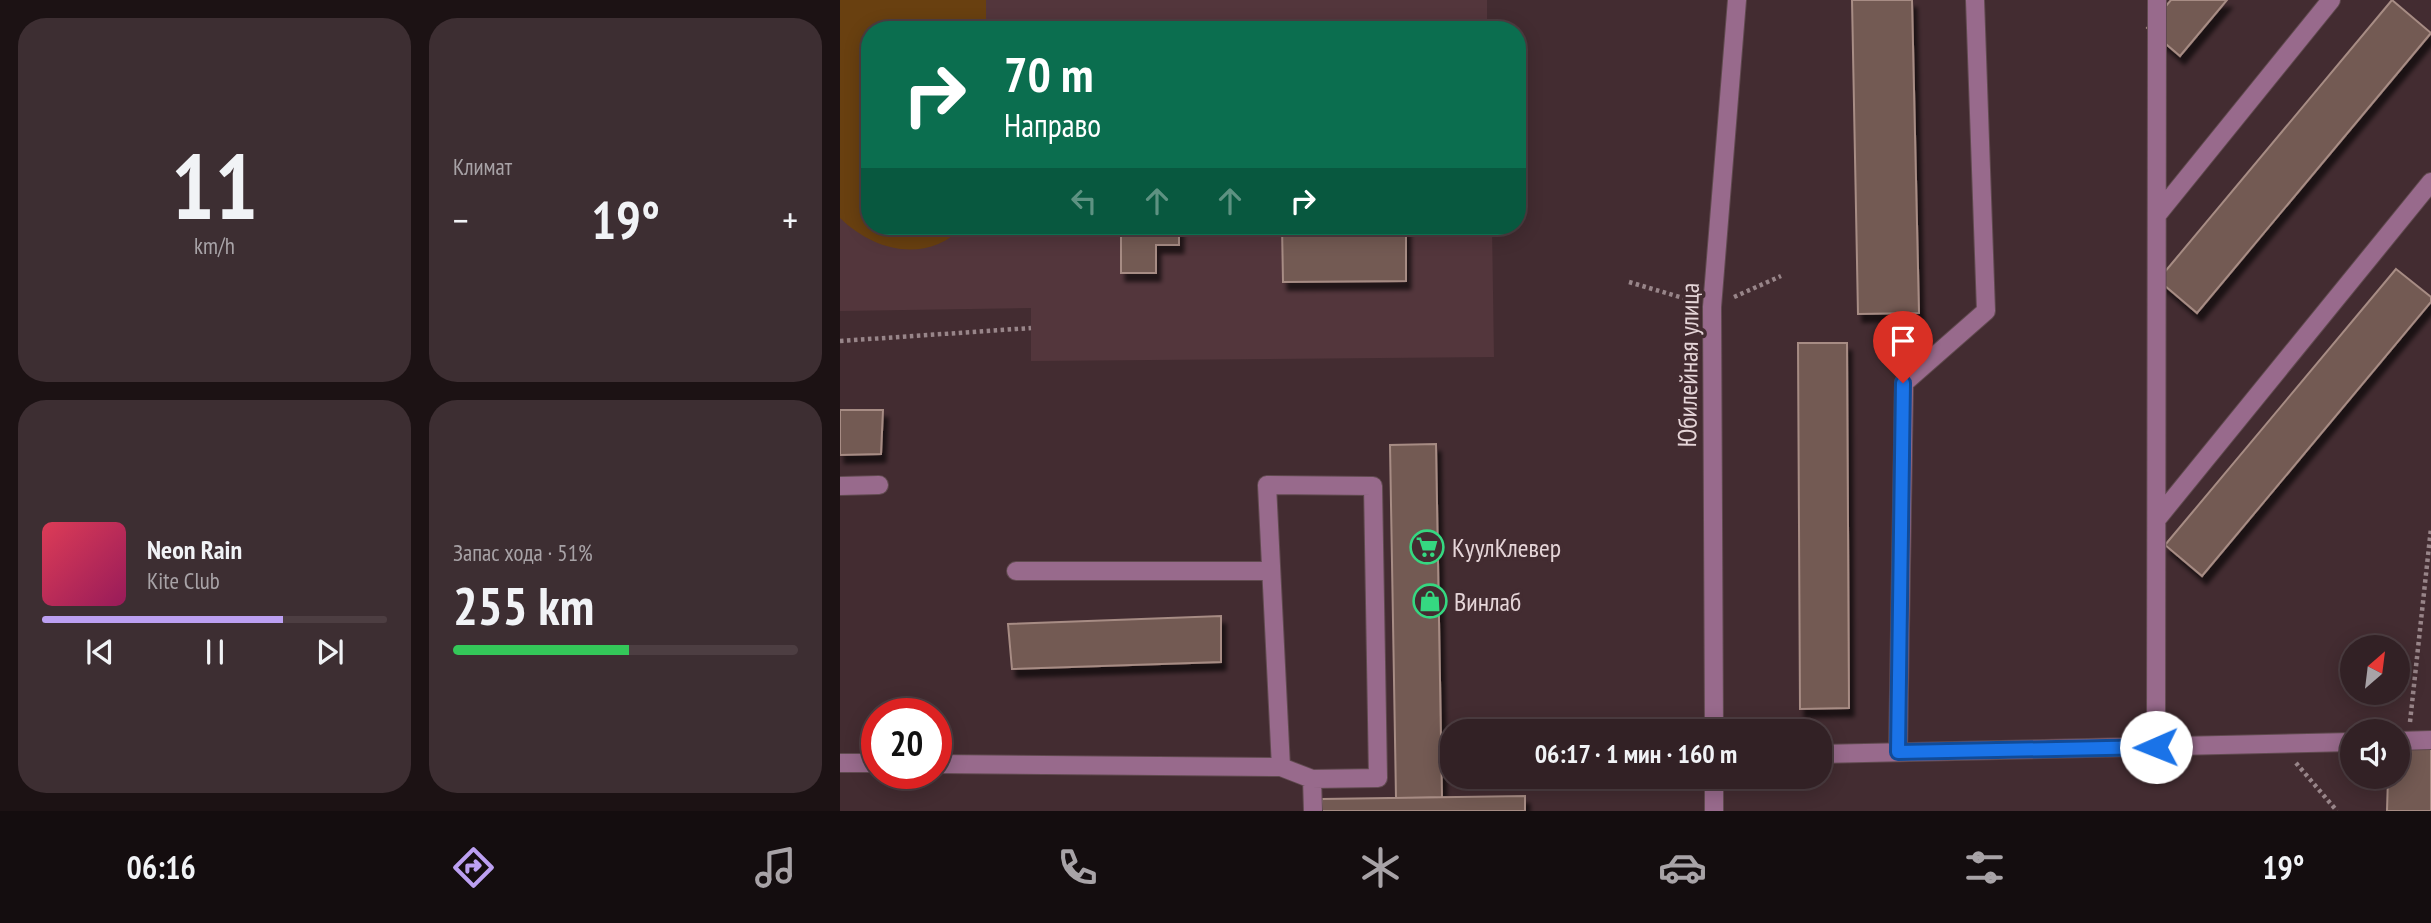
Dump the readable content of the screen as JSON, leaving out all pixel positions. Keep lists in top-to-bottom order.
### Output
{
  "streets": {
    "street": ["Юбилейная улица"]
  },
  "places": {
    "supermarket": ["КуулКлевер"],
    "shop": ["Винлаб"]
  },
  "north": "top right",
  "page": {
    "tile": [
      ["11", "km/h"],
      "Климат",
      ["Запас хода · 51%", "255 km"]
    ],
    "turn": ["70 m", "Направо"],
    "heat": ["−", "19°", "+"],
    "song": ["Neon Rain", "Kite Club"],
    "limit": "20",
    "trip": "06:17 · 1 мин · 160 m",
    "tabs": ["06:16", "19°"]
  }
}
